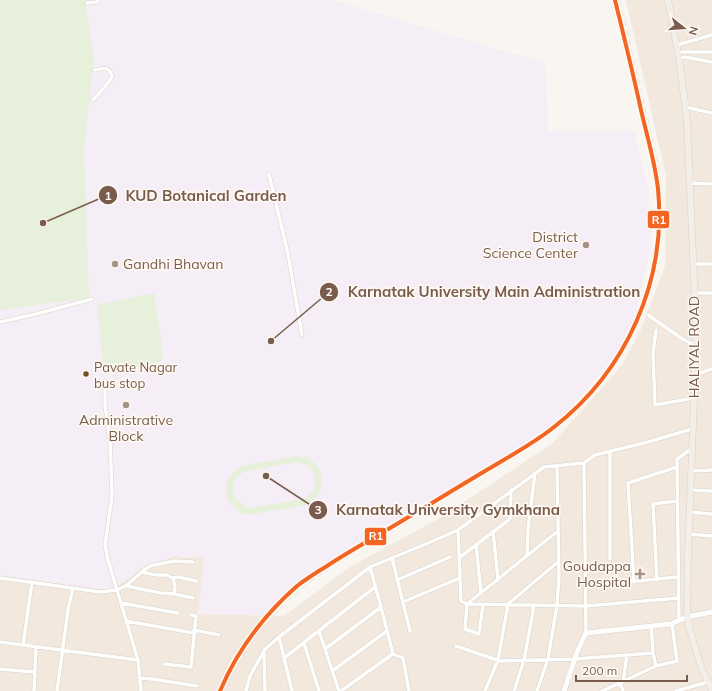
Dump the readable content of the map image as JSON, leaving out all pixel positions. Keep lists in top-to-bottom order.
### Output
{
  "streets": {
    "main road": ["HALIYAL ROAD"]
  },
  "places": {
    "other": [
      "KUD Botanical Garden",
      "District Science Center",
      "Gandhi Bhavan",
      "Karnatak University Main Administration",
      "Pavate Nagar bus stop",
      "Administrative Block",
      "Karnatak University Gymkhana"
    ],
    "health": ["Goudappa Hospital"]
  },
  "lines": ["transit line R1"],
  "scale_bar": "200 m",
  "north": "right"
}
